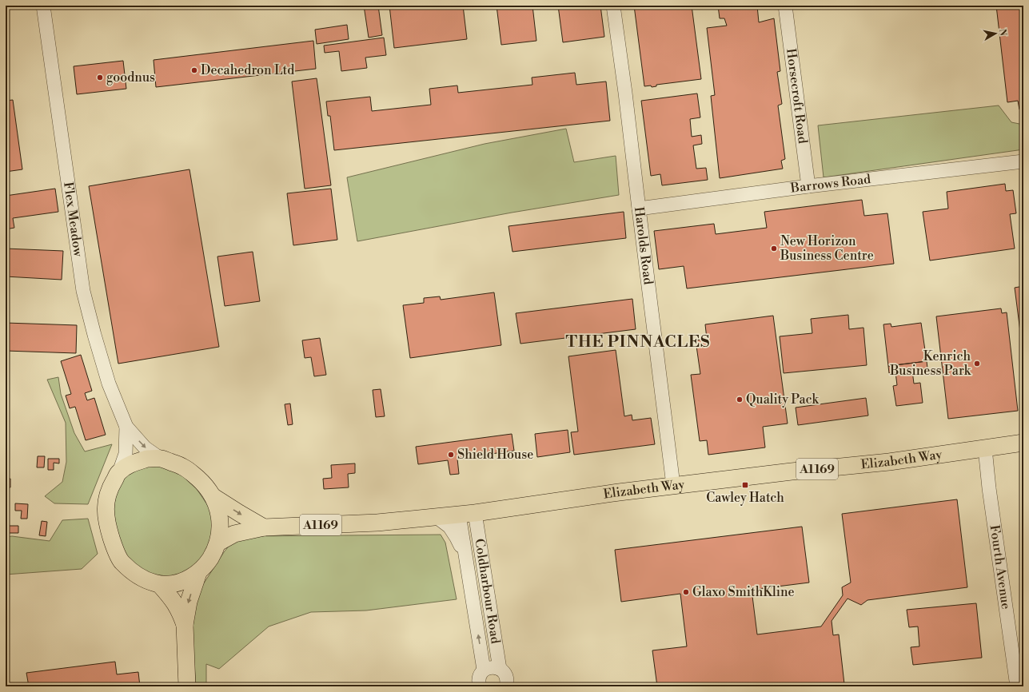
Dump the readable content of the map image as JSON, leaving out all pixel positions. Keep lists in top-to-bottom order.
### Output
{
  "streets": {
    "main road": ["Elizabeth Way", "A1169"],
    "street": [
      "Horsecroft Road",
      "Barrows Road",
      "Flex Meadow",
      "Harolds Road",
      "Fourth Avenue",
      "Coldharbour Road"
    ]
  },
  "crossings": [
    ["Horsecroft Road", "Barrows Road"],
    ["Barrows Road", "Harolds Road"],
    ["Harolds Road", "Elizabeth Way"],
    ["Elizabeth Way", "Fourth Avenue"],
    ["Elizabeth Way", "Coldharbour Road"]
  ],
  "districts": ["THE PINNACLES"],
  "places": {
    "other": [
      "Decahedron Ltd",
      "goodnus",
      "New Horizon Business Centre",
      "Kenrich Business Park",
      "Quality Pack",
      "Shield House",
      "Glaxo SmithKline"
    ],
    "transit": ["Cawley Hatch"]
  },
  "north": "right"
}
